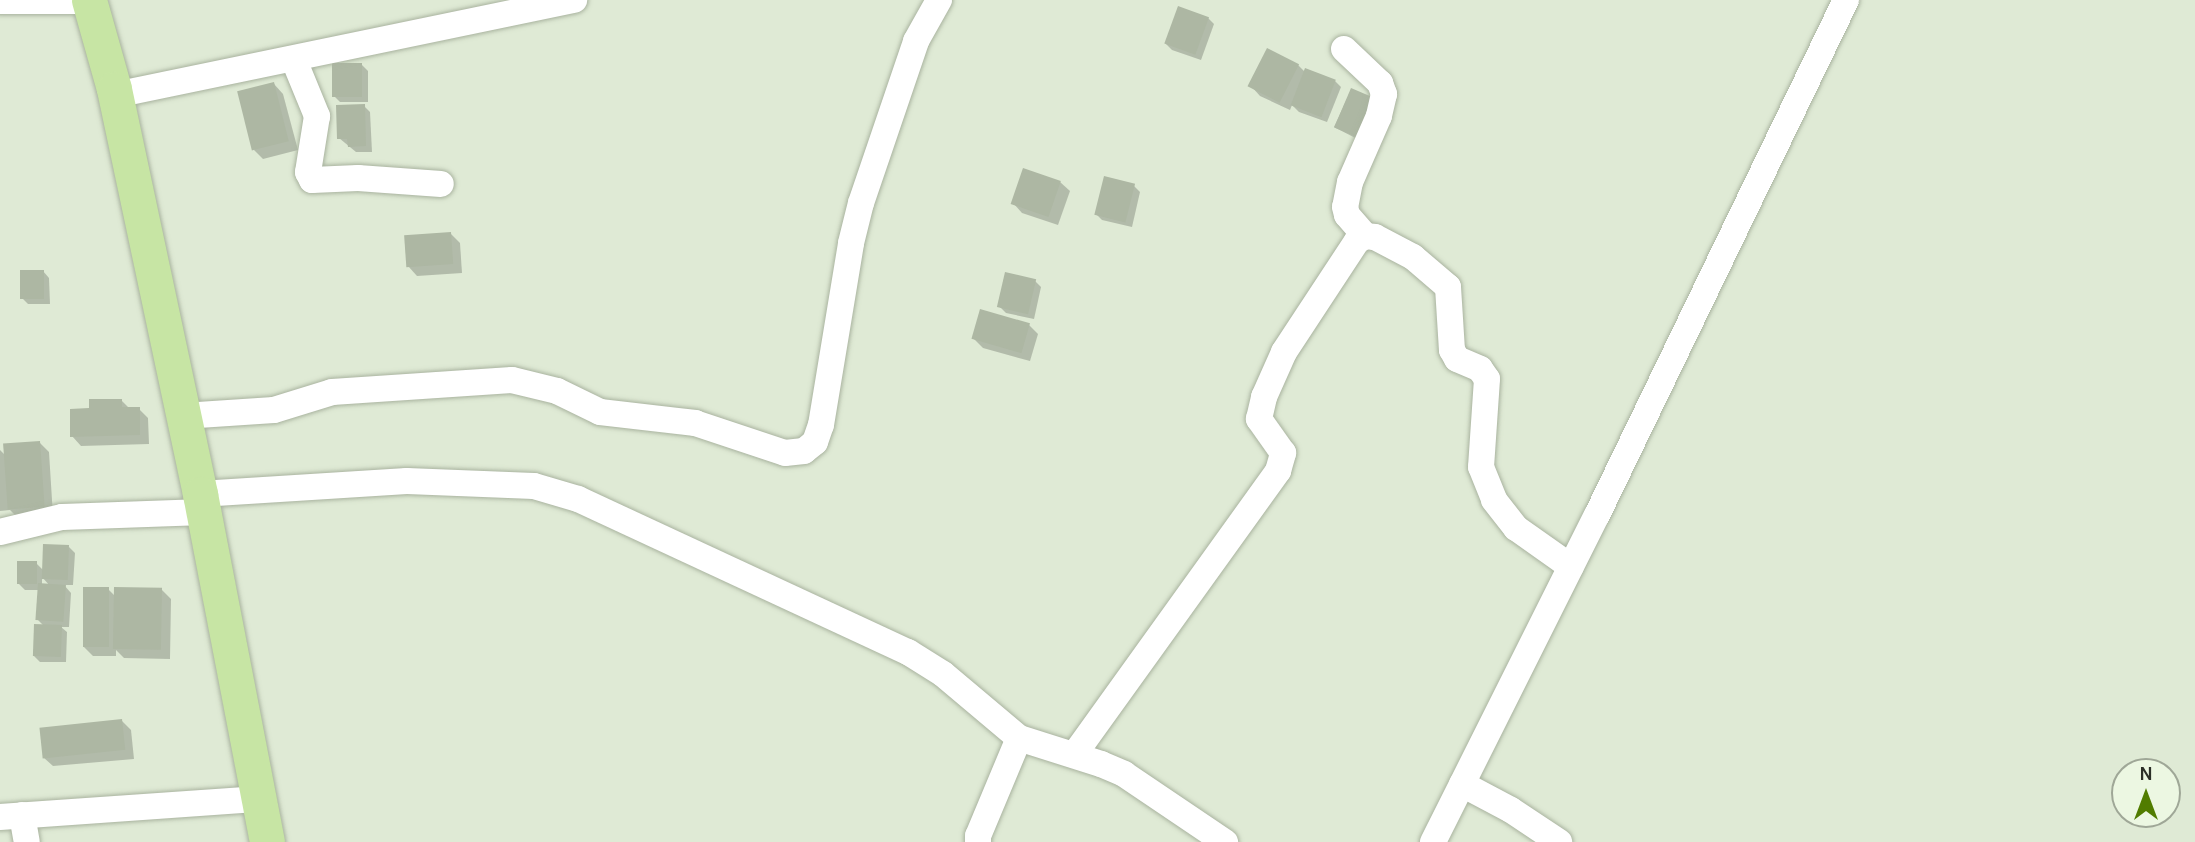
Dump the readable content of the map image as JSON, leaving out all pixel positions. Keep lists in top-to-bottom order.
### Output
{
  "north": "top"
}
